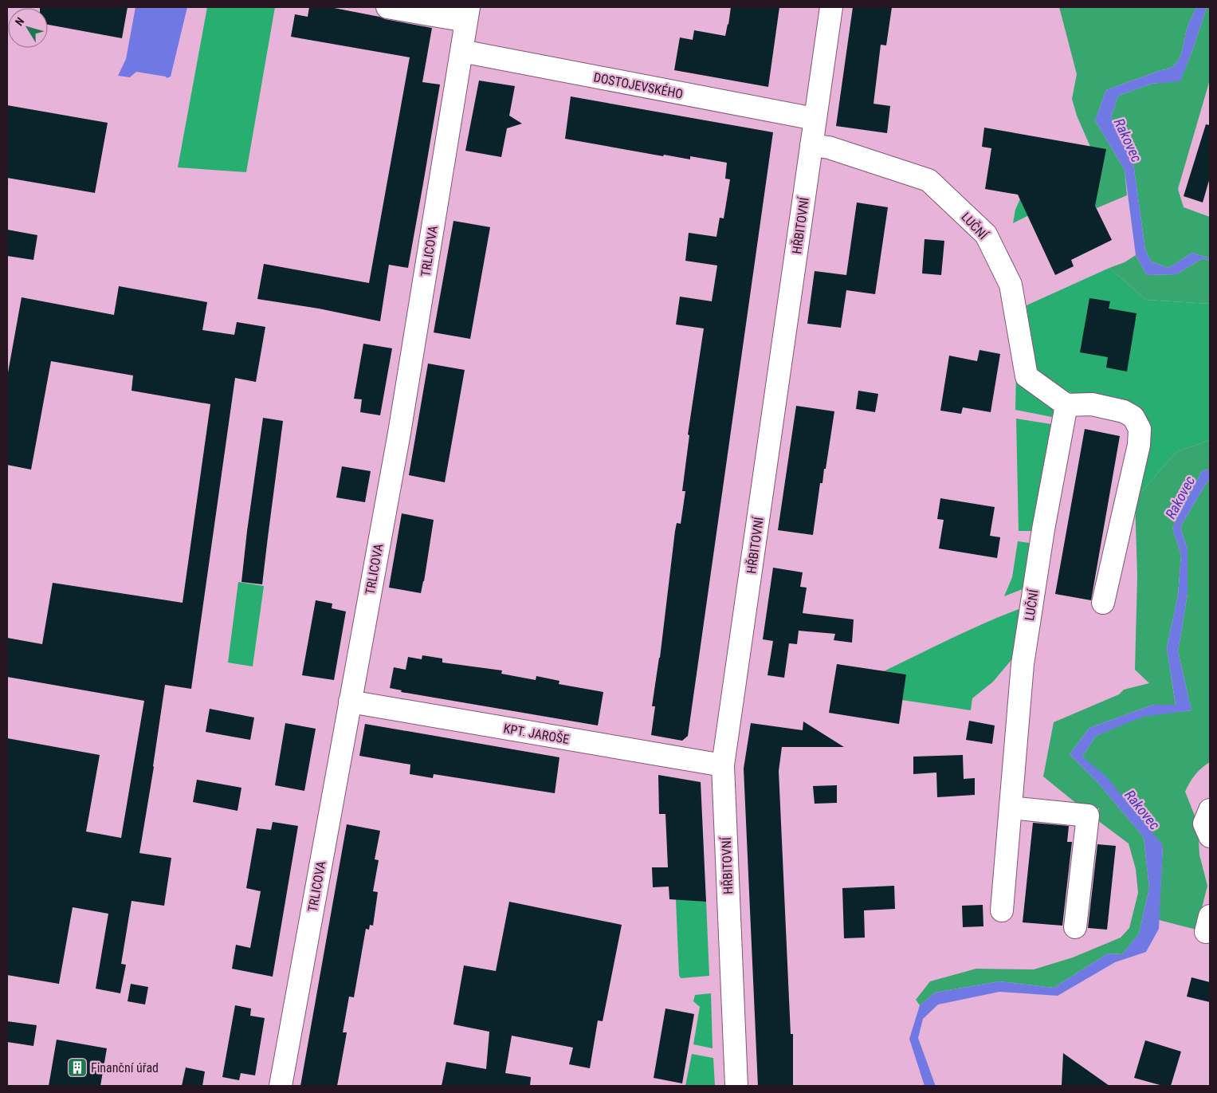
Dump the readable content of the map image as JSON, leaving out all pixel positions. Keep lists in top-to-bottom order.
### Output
{
  "streets": {
    "street": [
      "DOSTOJEVSKÉHO",
      "HŘBITOVNÍ",
      "LUČNÍ",
      "TRLICOVA",
      "KPT. JAROŠE"
    ]
  },
  "crossings": [
    ["DOSTOJEVSKÉHO", "HŘBITOVNÍ"],
    ["DOSTOJEVSKÉHO", "TRLICOVA"],
    ["HŘBITOVNÍ", "LUČNÍ"],
    ["HŘBITOVNÍ", "KPT. JAROŠE"],
    ["TRLICOVA", "KPT. JAROŠE"]
  ],
  "water": ["Rakovec"],
  "places": {
    "building": ["Finanční úřad"]
  },
  "north": "top left"
}
